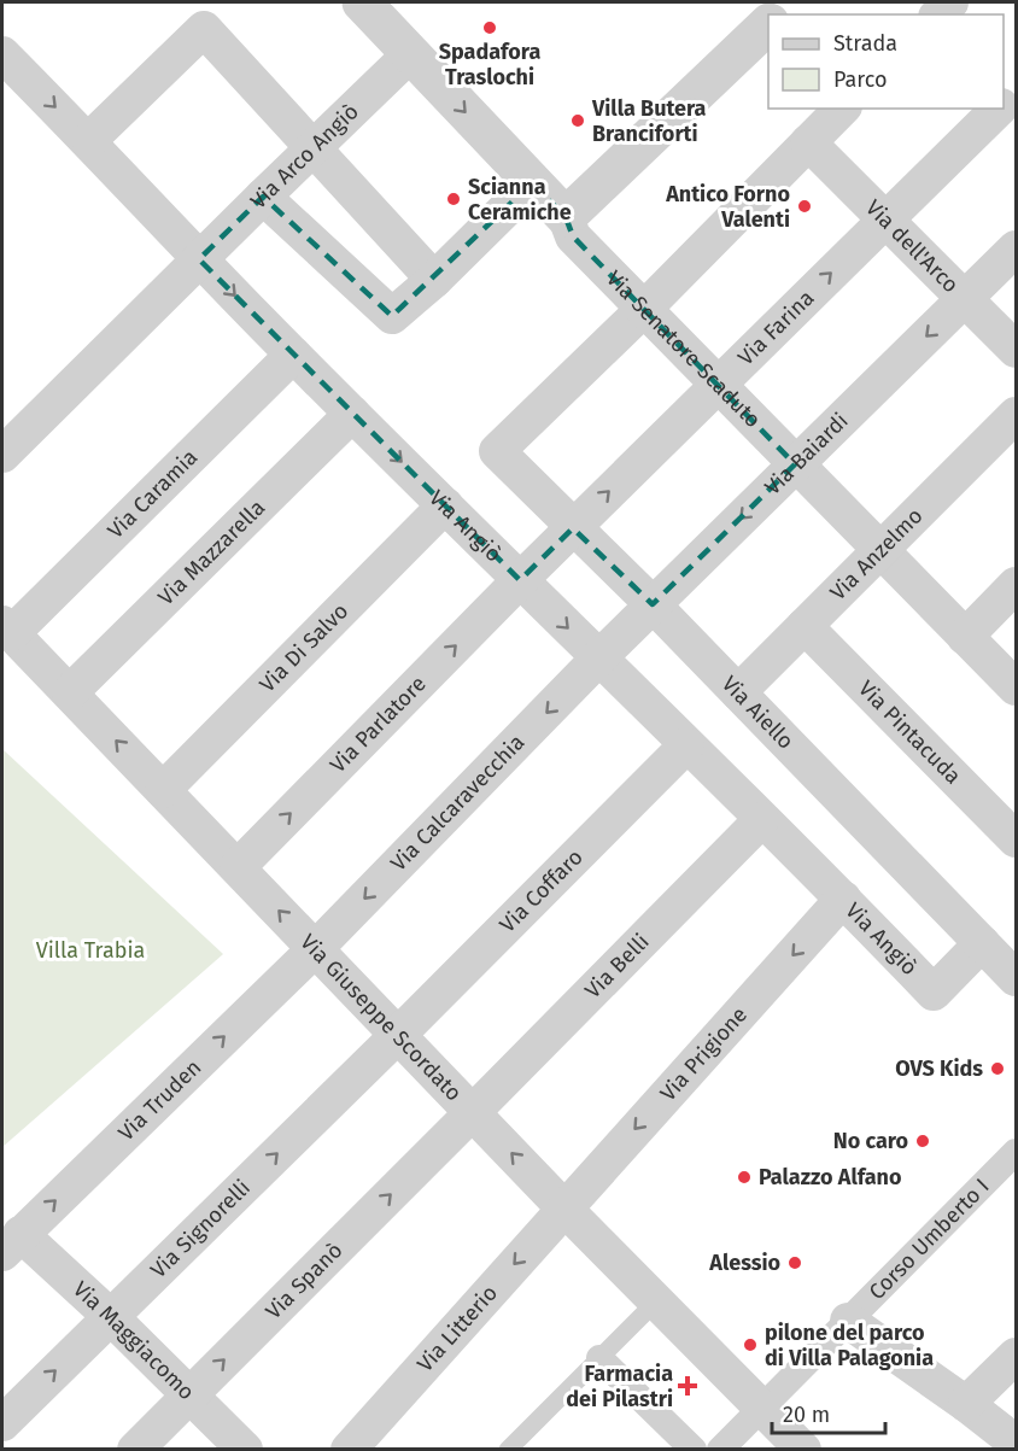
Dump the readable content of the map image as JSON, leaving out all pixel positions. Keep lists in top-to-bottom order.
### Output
{
  "streets": {
    "street": [
      "Via Arco Angiò",
      "Via dell'Arco",
      "Via Farina",
      "Via Senatore Scaduto",
      "Via Baiardi",
      "Via Caramia",
      "Via Angiò",
      "Via Mazzarella",
      "Via Anzelmo",
      "Via Di Salvo",
      "Via Aiello",
      "Via Parlatore",
      "Via Pintacuda",
      "Via Calcaravecchia",
      "Via Coffaro",
      "Via Belli",
      "Via Giuseppe Scordato",
      "Via Prigione",
      "Via Truden",
      "Via Signorelli",
      "Corso Umberto I",
      "Via Spanò",
      "Via Litterio",
      "Via Maggiacomo"
    ]
  },
  "crossings": [
    ["Via Arco Angiò", "Via Senatore Scaduto"],
    ["Via Arco Angiò", "Via Angiò"],
    ["Via dell'Arco", "Via Farina"],
    ["Via dell'Arco", "Via Baiardi"],
    ["Via Farina", "Via Senatore Scaduto"],
    ["Via Farina", "Via Angiò"],
    ["Via Farina", "Via Aiello"],
    ["Via Farina", "Via Parlatore"],
    ["Via Senatore Scaduto", "Via Baiardi"],
    ["Via Senatore Scaduto", "Via Anzelmo"],
    ["Via Senatore Scaduto", "Via Aiello"],
    ["Via Baiardi", "Via Angiò"],
    ["Via Baiardi", "Via Aiello"],
    ["Via Baiardi", "Via Calcaravecchia"],
    ["Via Caramia", "Via Angiò"],
    ["Via Caramia", "Via Giuseppe Scordato"],
    ["Via Angiò", "Via Mazzarella"],
    ["Via Angiò", "Via Di Salvo"],
    ["Via Angiò", "Via Aiello"],
    ["Via Angiò", "Via Parlatore"],
    ["Via Angiò", "Via Calcaravecchia"],
    ["Via Angiò", "Via Coffaro"],
    ["Via Angiò", "Via Belli"],
    ["Via Angiò", "Via Prigione"],
    ["Via Mazzarella", "Via Giuseppe Scordato"],
    ["Via Anzelmo", "Via Aiello"],
    ["Via Anzelmo", "Via Pintacuda"],
    ["Via Di Salvo", "Via Giuseppe Scordato"],
    ["Via Parlatore", "Via Giuseppe Scordato"],
    ["Via Calcaravecchia", "Via Giuseppe Scordato"],
    ["Via Calcaravecchia", "Via Truden"],
    ["Via Coffaro", "Via Giuseppe Scordato"],
    ["Via Coffaro", "Via Signorelli"],
    ["Via Belli", "Via Giuseppe Scordato"],
    ["Via Belli", "Via Spanò"],
    ["Via Giuseppe Scordato", "Via Prigione"],
    ["Via Giuseppe Scordato", "Via Truden"],
    ["Via Giuseppe Scordato", "Via Signorelli"],
    ["Via Giuseppe Scordato", "Corso Umberto I"],
    ["Via Giuseppe Scordato", "Via Spanò"],
    ["Via Giuseppe Scordato", "Via Litterio"],
    ["Via Prigione", "Via Litterio"],
    ["Via Truden", "Via Maggiacomo"],
    ["Via Signorelli", "Via Maggiacomo"],
    ["Via Spanò", "Via Maggiacomo"]
  ],
  "one_way": [
    "Via Angiò",
    "Via Parlatore",
    "Via Calcaravecchia",
    "Via Prigione",
    "Via Truden",
    "Via Signorelli",
    "Via Spanò",
    "Via Litterio"
  ],
  "parks": ["Villa Trabia"],
  "places": {
    "other": [
      "Spadafora Traslochi",
      "Villa Butera Branciforti",
      "Scianna Ceramiche",
      "Antico Forno Valenti",
      "OVS Kids",
      "No caro",
      "Palazzo Alfano",
      "Alessio",
      "pilone del parco di Villa Palagonia"
    ],
    "health": ["Farmacia dei Pilastri"]
  },
  "legend": ["Strada", "Parco"],
  "scale_bar": "20 m"
}
